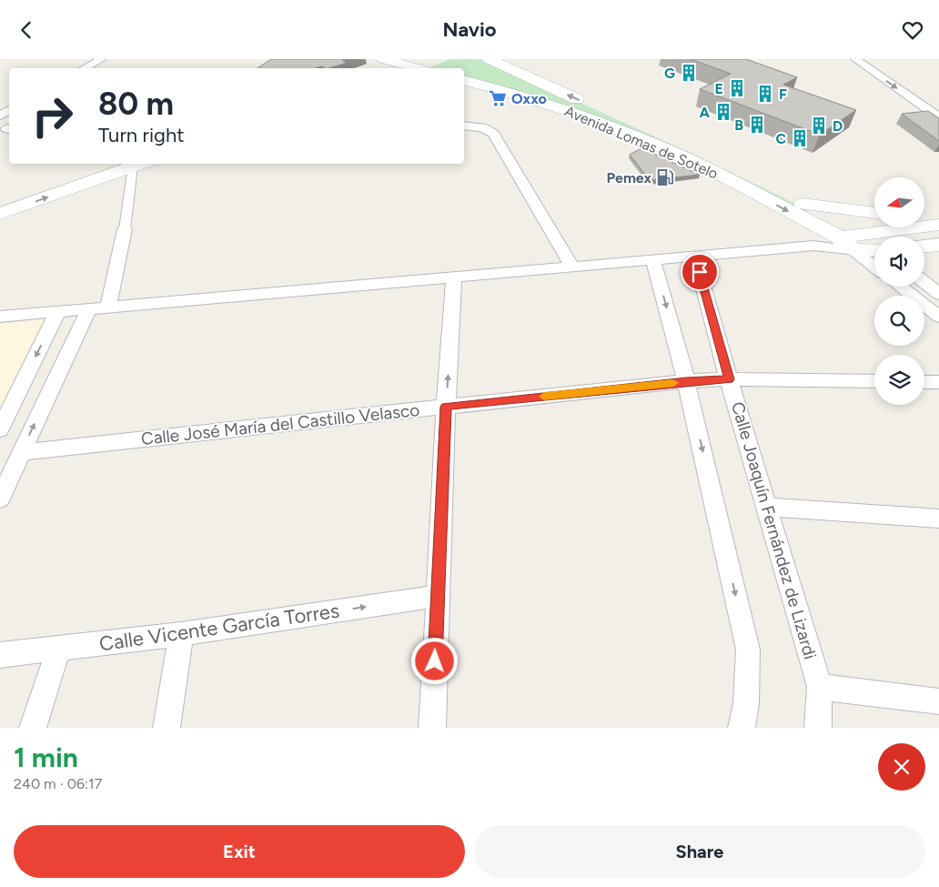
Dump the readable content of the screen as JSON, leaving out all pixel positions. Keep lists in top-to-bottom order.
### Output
{
  "streets": {
    "main road": ["Avenida Lomas de Sotelo"],
    "street": ["Calle José María del Castillo Velasco", "Calle Joaquín Fernández de Lizardi", "Calle Vicente García Torres"]
  },
  "crossings": [
    ["Calle José María del Castillo Velasco", "Calle Joaquín Fernández de Lizardi"]
  ],
  "one_way": ["Calle Vicente García Torres"],
  "places": {
    "building": [
      "G",
      "E",
      "F",
      "A",
      "B",
      "D",
      "C"
    ],
    "supermarket": ["Oxxo"],
    "fuel station": ["Pemex"]
  },
  "north": "left",
  "page": {
    "header": "Navio",
    "turn": ["80 m", "Turn right"],
    "heading": ["1 min", "240 m · 06:17"],
    "buttons": ["Exit", "Share"]
  }
}
